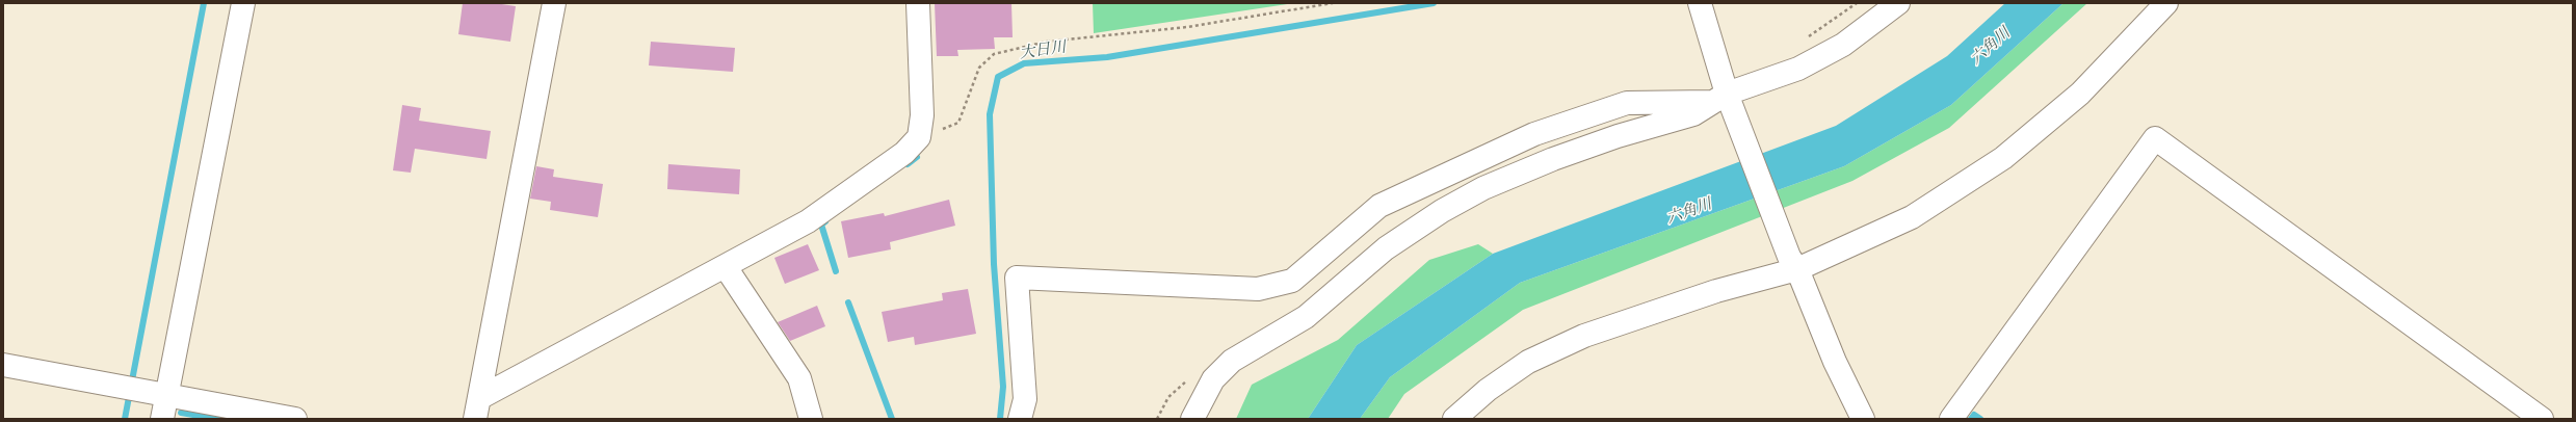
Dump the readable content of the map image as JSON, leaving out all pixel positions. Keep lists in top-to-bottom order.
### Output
{
  "water": ["六角川", "大日川"]
}
